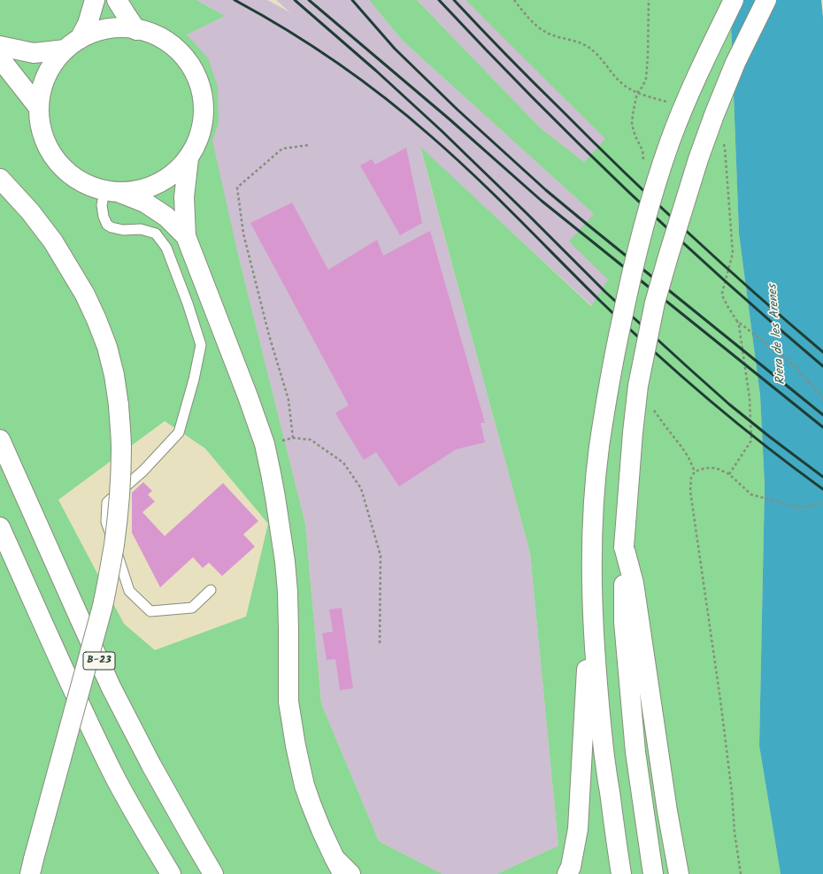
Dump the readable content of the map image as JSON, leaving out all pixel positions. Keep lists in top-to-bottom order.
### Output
{
  "streets": {
    "main road": ["B-23"]
  },
  "water": ["Riera de les Arenes"]
}
